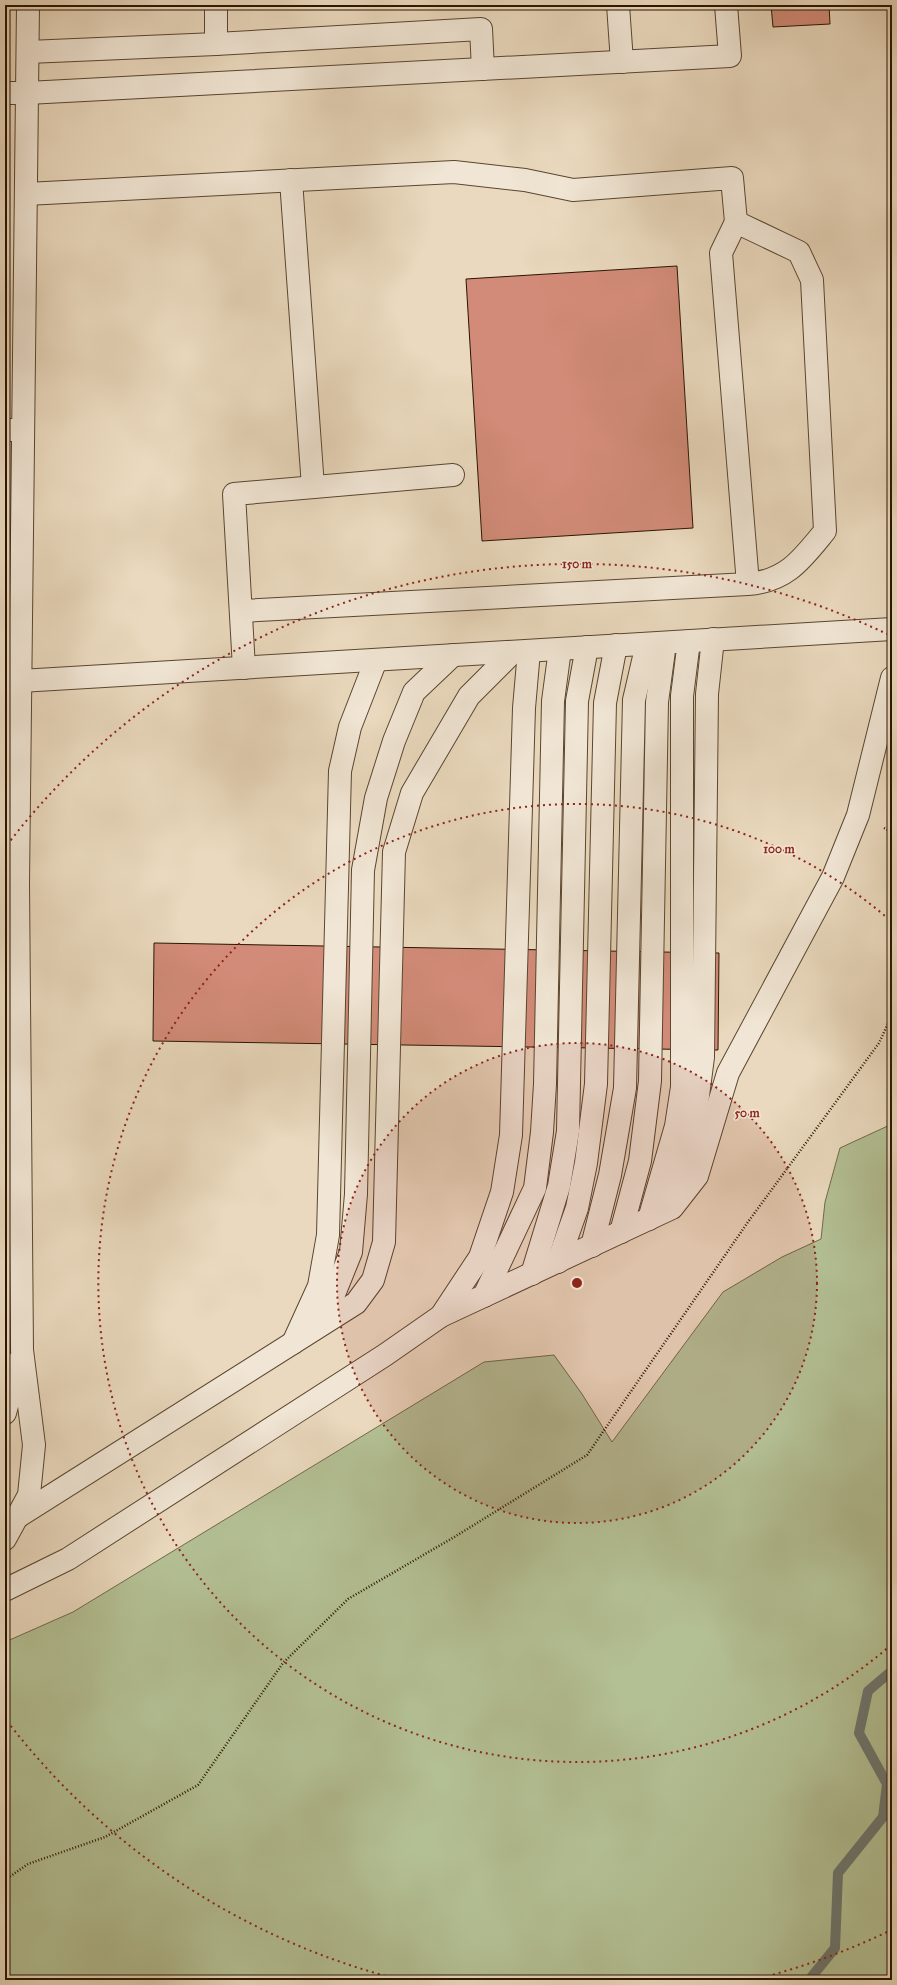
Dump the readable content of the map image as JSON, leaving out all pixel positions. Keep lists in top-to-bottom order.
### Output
{
  "rings": ["150 m", "100 m", "50 m"]
}
